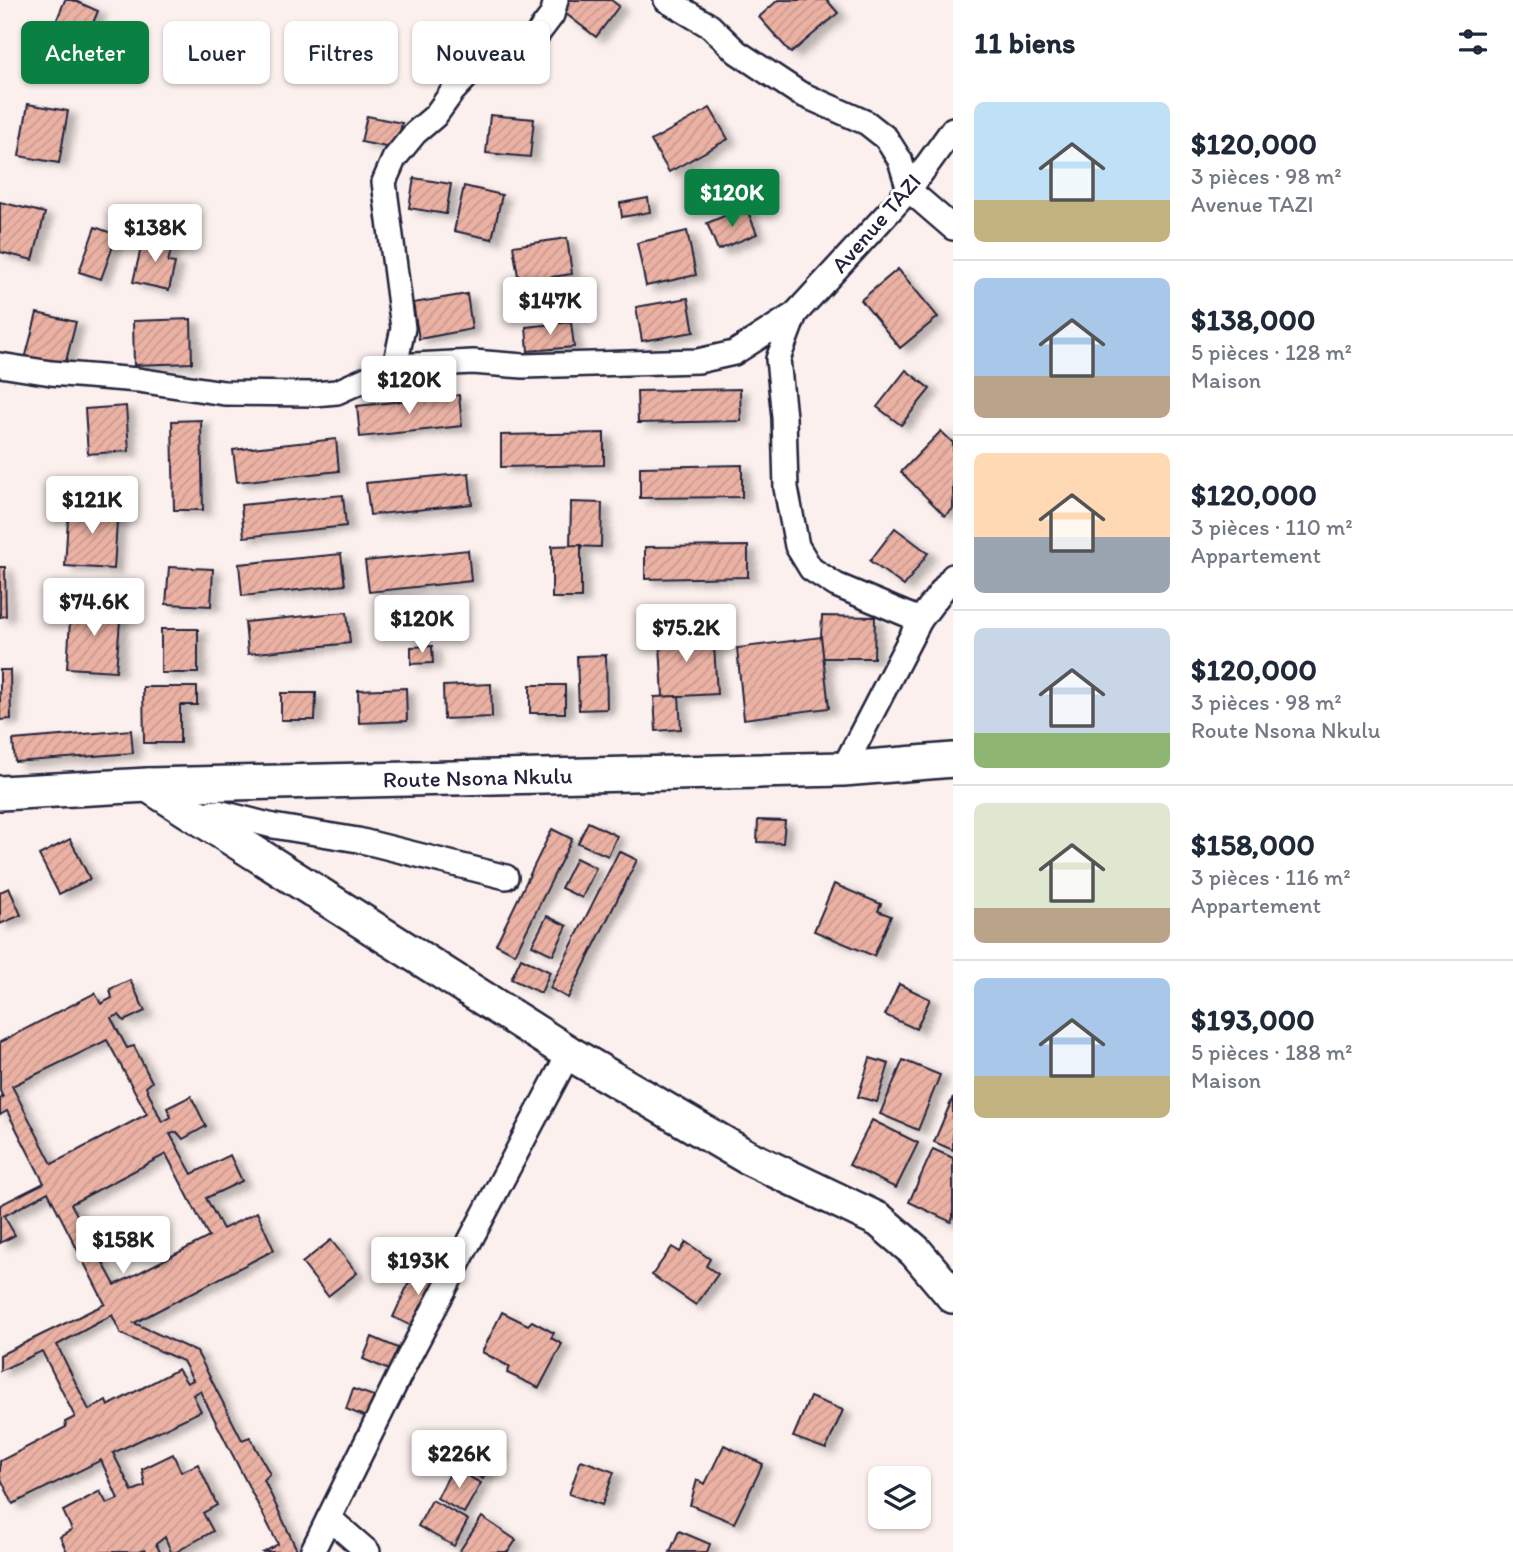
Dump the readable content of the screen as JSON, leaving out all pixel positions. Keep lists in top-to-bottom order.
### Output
{
  "streets": {
    "street": ["Avenue TAZI", "Route Nsona Nkulu"]
  },
  "page": {
    "heading": "11 biens",
    "chip": [
      "Acheter",
      "Louer",
      "Filtres",
      "Nouveau"
    ],
    "list": [
      {
        "name": "$120,000",
        "note": "3 pièces · 98 m² · Avenue TAZI"
      },
      {
        "name": "$138,000",
        "note": "5 pièces · 128 m² · Maison"
      },
      {
        "name": "$120,000",
        "note": "3 pièces · 110 m² · Appartement"
      },
      {
        "name": "$120,000",
        "note": "3 pièces · 98 m² · Route Nsona Nkulu"
      },
      {
        "name": "$158,000",
        "note": "3 pièces · 116 m² · Appartement"
      },
      {
        "name": "$193,000",
        "note": "5 pièces · 188 m² · Maison"
      }
    ],
    "price": [
      "$120K",
      "$138K",
      "$147K",
      "$120K",
      "$121K",
      "$74.6K",
      "$120K",
      "$75.2K",
      "$158K",
      "$193K",
      "$226K"
    ]
  }
}
